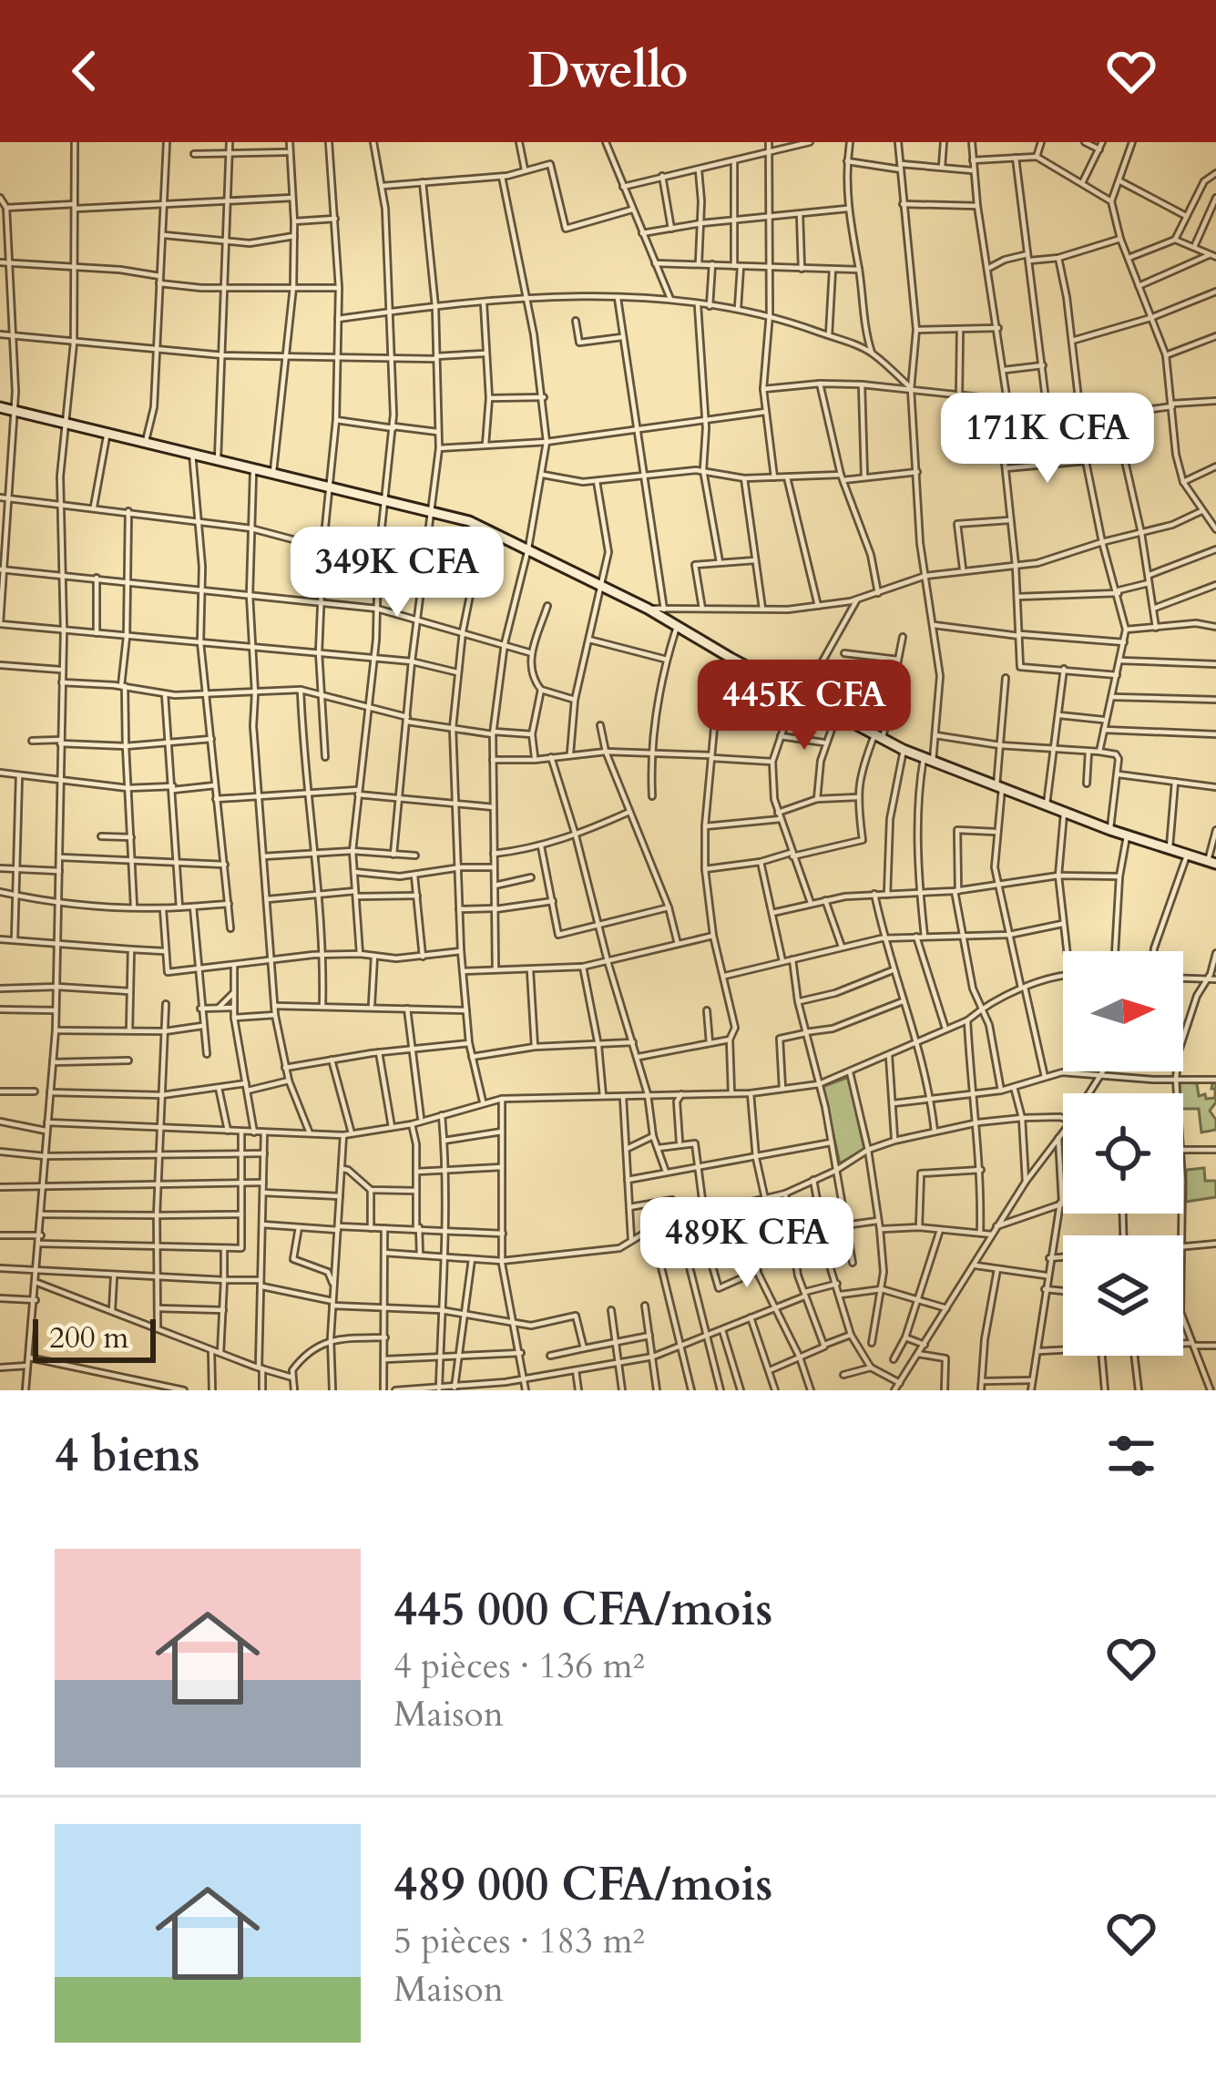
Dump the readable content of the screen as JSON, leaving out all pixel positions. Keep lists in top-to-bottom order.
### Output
{
  "scale_bar": "200 m",
  "north": "right",
  "page": {
    "header": "Dwello",
    "price": [
      "171K CFA",
      "349K CFA",
      "445K CFA",
      "489K CFA"
    ],
    "scale": "200 m",
    "heading": "4 biens",
    "list": [
      {
        "name": "445 000 CFA/mois",
        "note": "4 pièces · 136 m² · Maison"
      },
      {
        "name": "489 000 CFA/mois",
        "note": "5 pièces · 183 m² · Maison"
      }
    ]
  }
}
